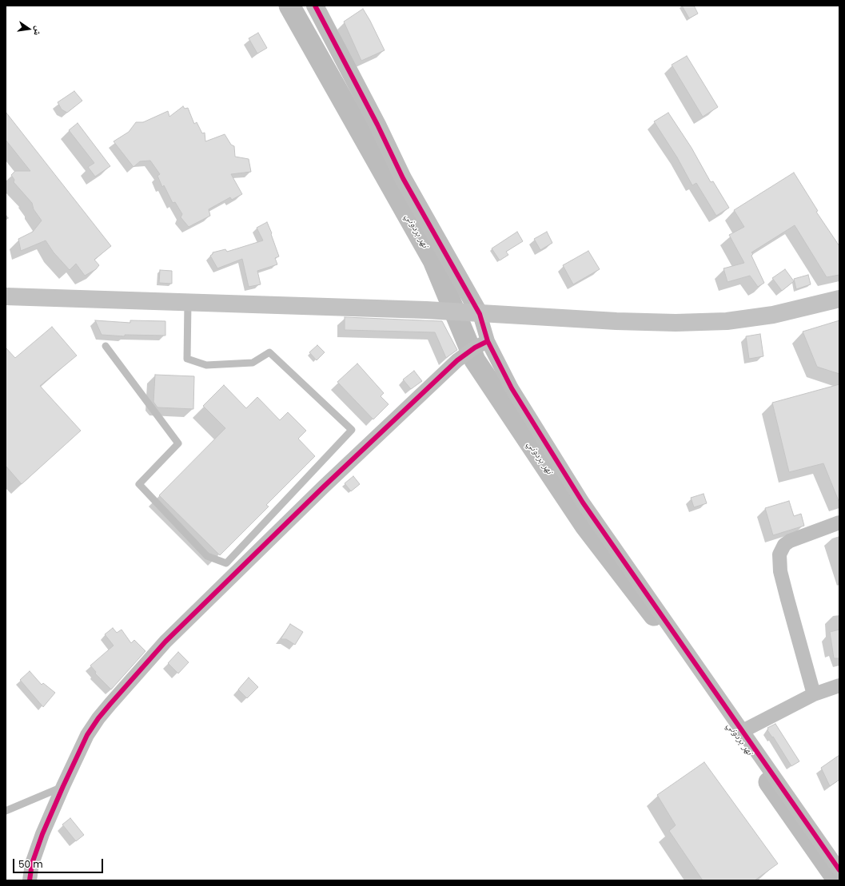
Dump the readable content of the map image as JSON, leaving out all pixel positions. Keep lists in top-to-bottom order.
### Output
{
  "water": ["نهر بردوني"],
  "scale_bar": "50 m",
  "north": "right"
}
